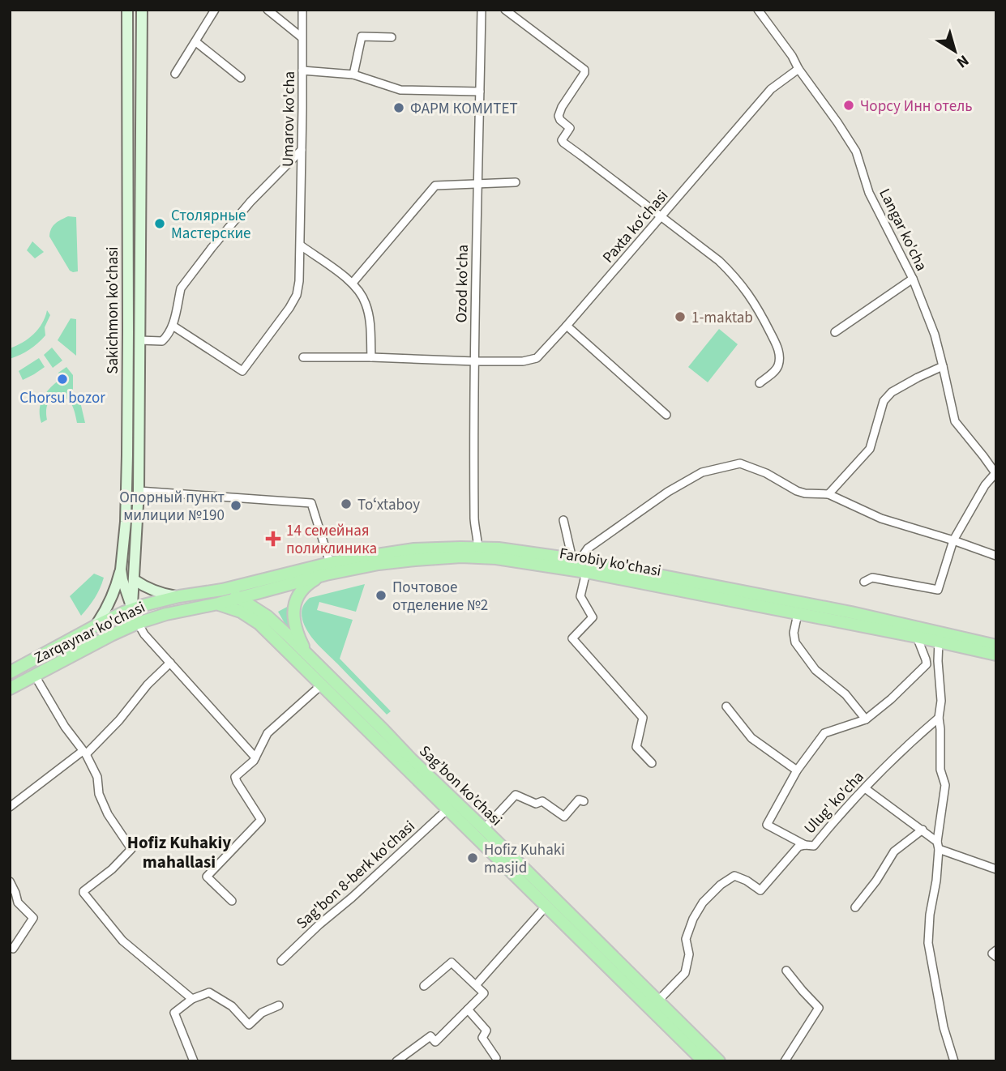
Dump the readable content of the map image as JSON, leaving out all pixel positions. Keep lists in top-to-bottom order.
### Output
{
  "streets": {
    "main road": [
      "Sakichmon ko'chasi",
      "Farobiy ko'chasi",
      "Zarqaynar ko'chasi",
      "Sag’bon ko’chasi"
    ],
    "street": [
      "Umarov ko'cha",
      "Paxta ko‘chasi",
      "Langar ko'cha",
      "Ozod ko'cha",
      "Ulug' ko'cha",
      "Sag'bon 8-berk ko'chasi"
    ]
  },
  "crossings": [
    ["Paxta ko‘chasi", "Langar ko'cha"],
    ["Paxta ko‘chasi", "Ozod ko'cha"],
    ["Ozod ko'cha", "Farobiy ko'chasi"],
    ["Sakichmon ko'chasi", "Zarqaynar ko'chasi"],
    ["Farobiy ko'chasi", "Zarqaynar ko'chasi"],
    ["Farobiy ko'chasi", "Sag’bon ko’chasi"],
    ["Zarqaynar ko'chasi", "Sag’bon ko’chasi"],
    ["Sag’bon ko’chasi", "Ulug' ko'cha"],
    ["Sag’bon ko’chasi", "Sag'bon 8-berk ko'chasi"]
  ],
  "districts": ["Hofiz Kuhakiy mahallasi"],
  "places": {
    "other": [
      "Чорсу Инн отель",
      "ФАРМ КОМИТЕТ",
      "Столярные Мастерские",
      "1-maktab",
      "Chorsu bozor",
      "Toʻxtaboy",
      "Опорный пункт милиции №190",
      "Почтовое отделение №2",
      "Hofiz Kuhaki masjid"
    ],
    "health": ["14 семейная поликлиника"]
  },
  "north": "bottom right"
}
